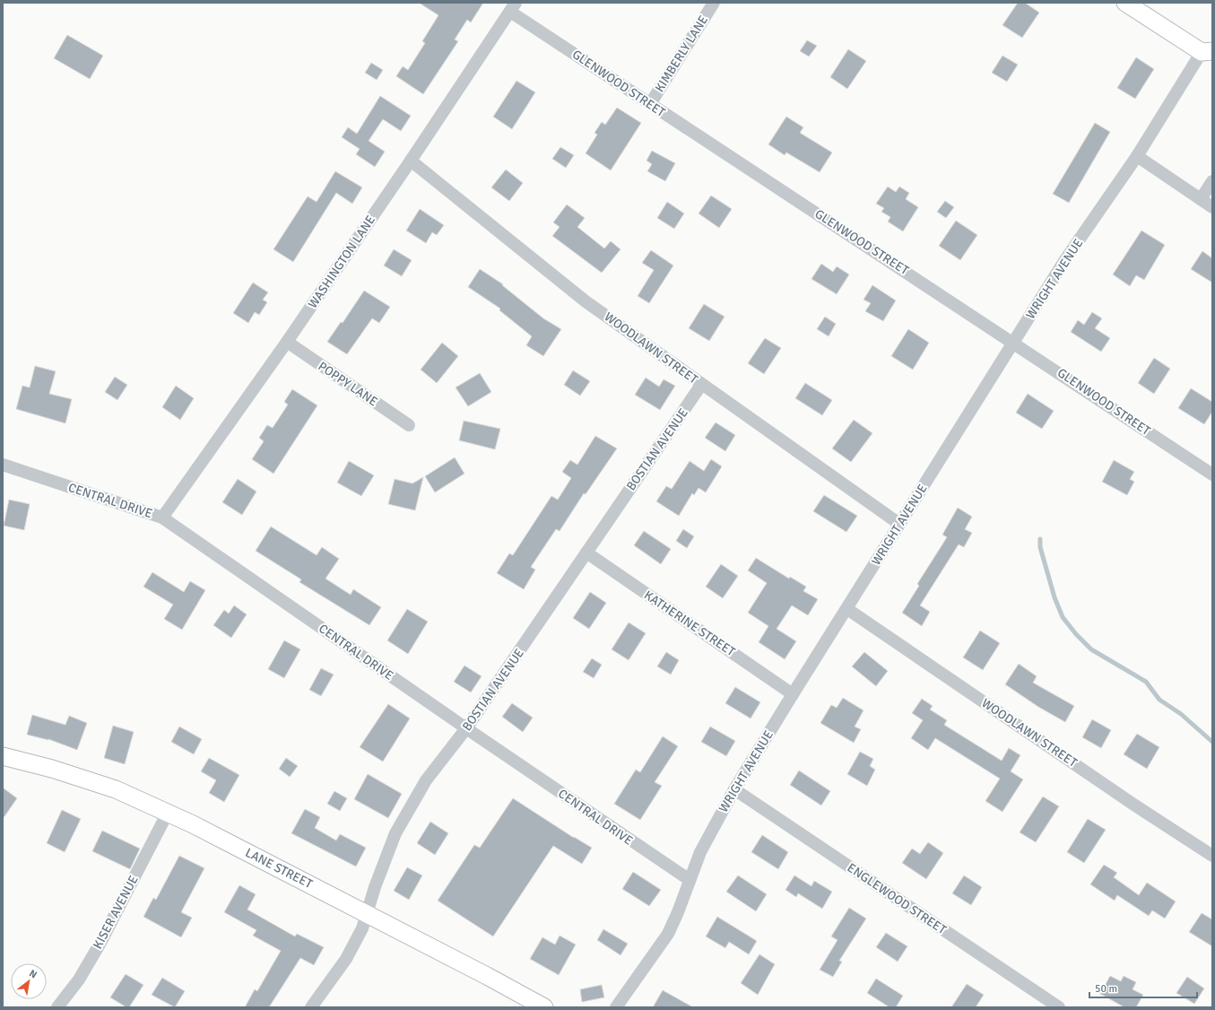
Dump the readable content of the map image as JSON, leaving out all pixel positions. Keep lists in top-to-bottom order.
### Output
{
  "streets": {
    "main road": ["LANE STREET"],
    "street": [
      "KIMBERLY LANE",
      "GLENWOOD STREET",
      "WASHINGTON LANE",
      "WRIGHT AVENUE",
      "WOODLAWN STREET",
      "POPPY LANE",
      "BOSTIAN AVENUE",
      "CENTRAL DRIVE",
      "KATHERINE STREET",
      "ENGLEWOOD STREET",
      "KISER AVENUE"
    ]
  },
  "crossings": [
    ["KIMBERLY LANE", "GLENWOOD STREET"],
    ["GLENWOOD STREET", "WASHINGTON LANE"],
    ["GLENWOOD STREET", "WRIGHT AVENUE"],
    ["WASHINGTON LANE", "WOODLAWN STREET"],
    ["WASHINGTON LANE", "POPPY LANE"],
    ["WASHINGTON LANE", "CENTRAL DRIVE"],
    ["WRIGHT AVENUE", "WOODLAWN STREET"],
    ["WRIGHT AVENUE", "CENTRAL DRIVE"],
    ["WRIGHT AVENUE", "KATHERINE STREET"],
    ["WRIGHT AVENUE", "ENGLEWOOD STREET"],
    ["WOODLAWN STREET", "BOSTIAN AVENUE"],
    ["BOSTIAN AVENUE", "CENTRAL DRIVE"],
    ["BOSTIAN AVENUE", "KATHERINE STREET"],
    ["BOSTIAN AVENUE", "LANE STREET"],
    ["LANE STREET", "KISER AVENUE"]
  ],
  "scale_bar": "50 m",
  "north": "top right"
}
